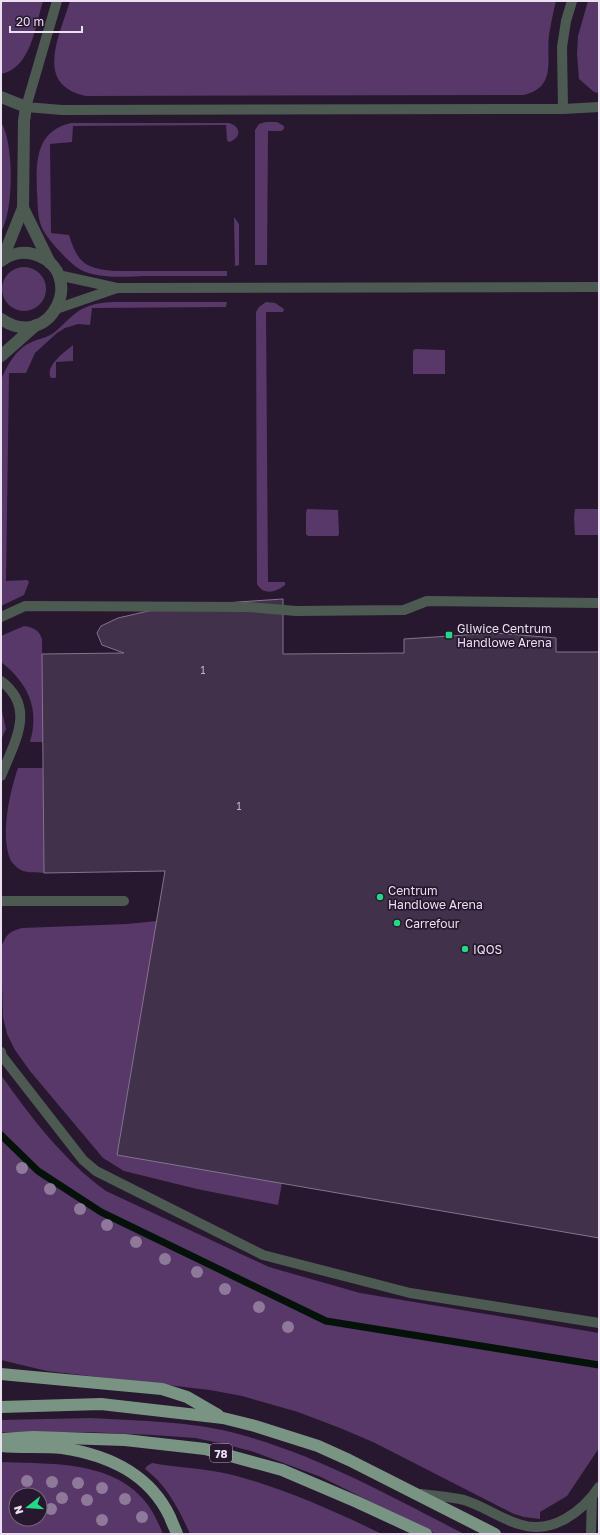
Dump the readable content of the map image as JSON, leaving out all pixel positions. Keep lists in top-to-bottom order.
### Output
{
  "streets": {
    "main road": ["78"]
  },
  "places": {
    "transit": ["Gliwice Centrum Handlowe Arena"],
    "other": ["Centrum Handlowe Arena", "Carrefour", "IQOS"]
  },
  "house_numbers": ["1", "1"],
  "scale_bar": "20 m",
  "north": "left"
}
